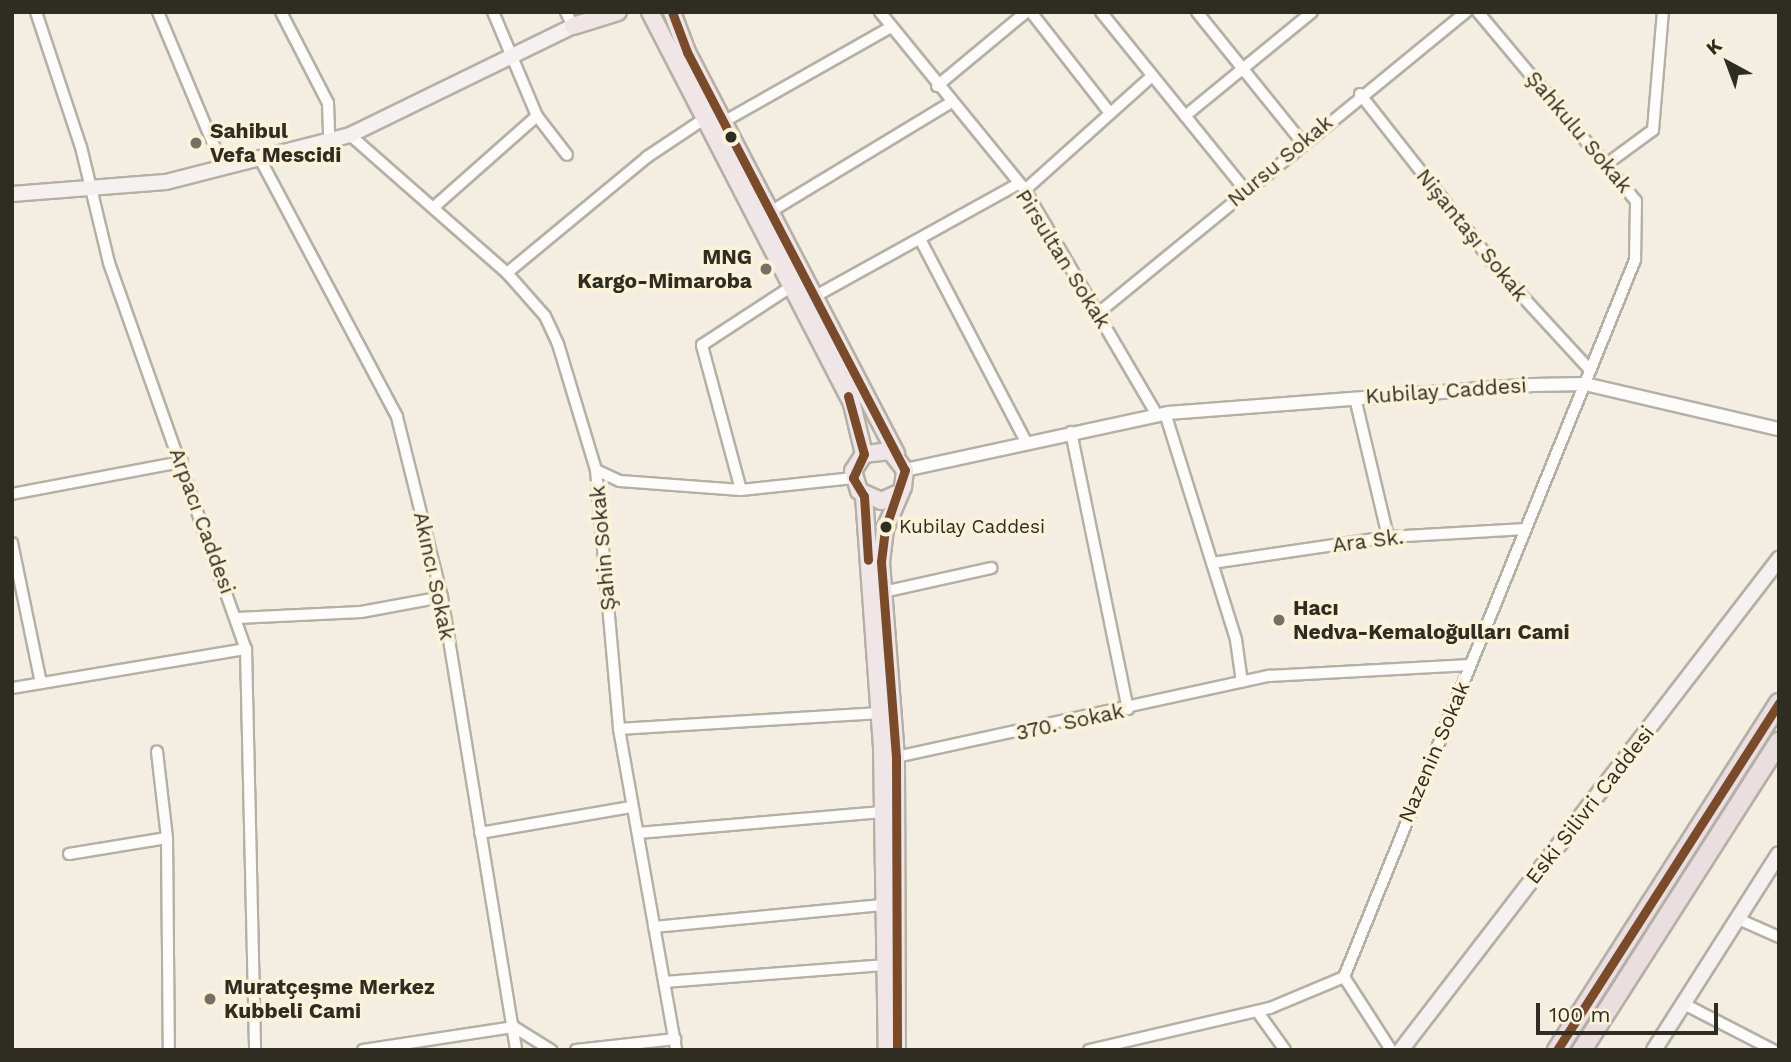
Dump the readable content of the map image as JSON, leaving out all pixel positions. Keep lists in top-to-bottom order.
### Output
{
  "streets": {
    "main road": ["Eski Silivri Caddesi"],
    "street": [
      "Şahkulu Sokak",
      "Nursu Sokak",
      "Nişantaşı Sokak",
      "Pirsultan Sokak",
      "Kubilay Caddesi",
      "Arpacı Caddesi",
      "Ara Sk.",
      "Şahin Sokak",
      "Akıncı Sokak",
      "370. Sokak",
      "Nazenin Sokak"
    ]
  },
  "crossings": [
    ["Şahkulu Sokak", "Nişantaşı Sokak"],
    ["Şahkulu Sokak", "Kubilay Caddesi"],
    ["Şahkulu Sokak", "Nazenin Sokak"],
    ["Nursu Sokak", "Nişantaşı Sokak"],
    ["Nursu Sokak", "Pirsultan Sokak"],
    ["Pirsultan Sokak", "Kubilay Caddesi"],
    ["Pirsultan Sokak", "Ara Sk."],
    ["Pirsultan Sokak", "370. Sokak"],
    ["Kubilay Caddesi", "Nazenin Sokak"],
    ["Ara Sk.", "Nazenin Sokak"],
    ["370. Sokak", "Nazenin Sokak"]
  ],
  "places": [
    "Sahibul Vefa Mescidi",
    "MNG Kargo-Mimaroba",
    "Kubilay Caddesi",
    "Hacı Nedva-Kemaloğulları Cami",
    "Muratçeşme Merkez Kubbeli Cami"
  ],
  "scale_bar": "100 m",
  "north": "top left"
}
